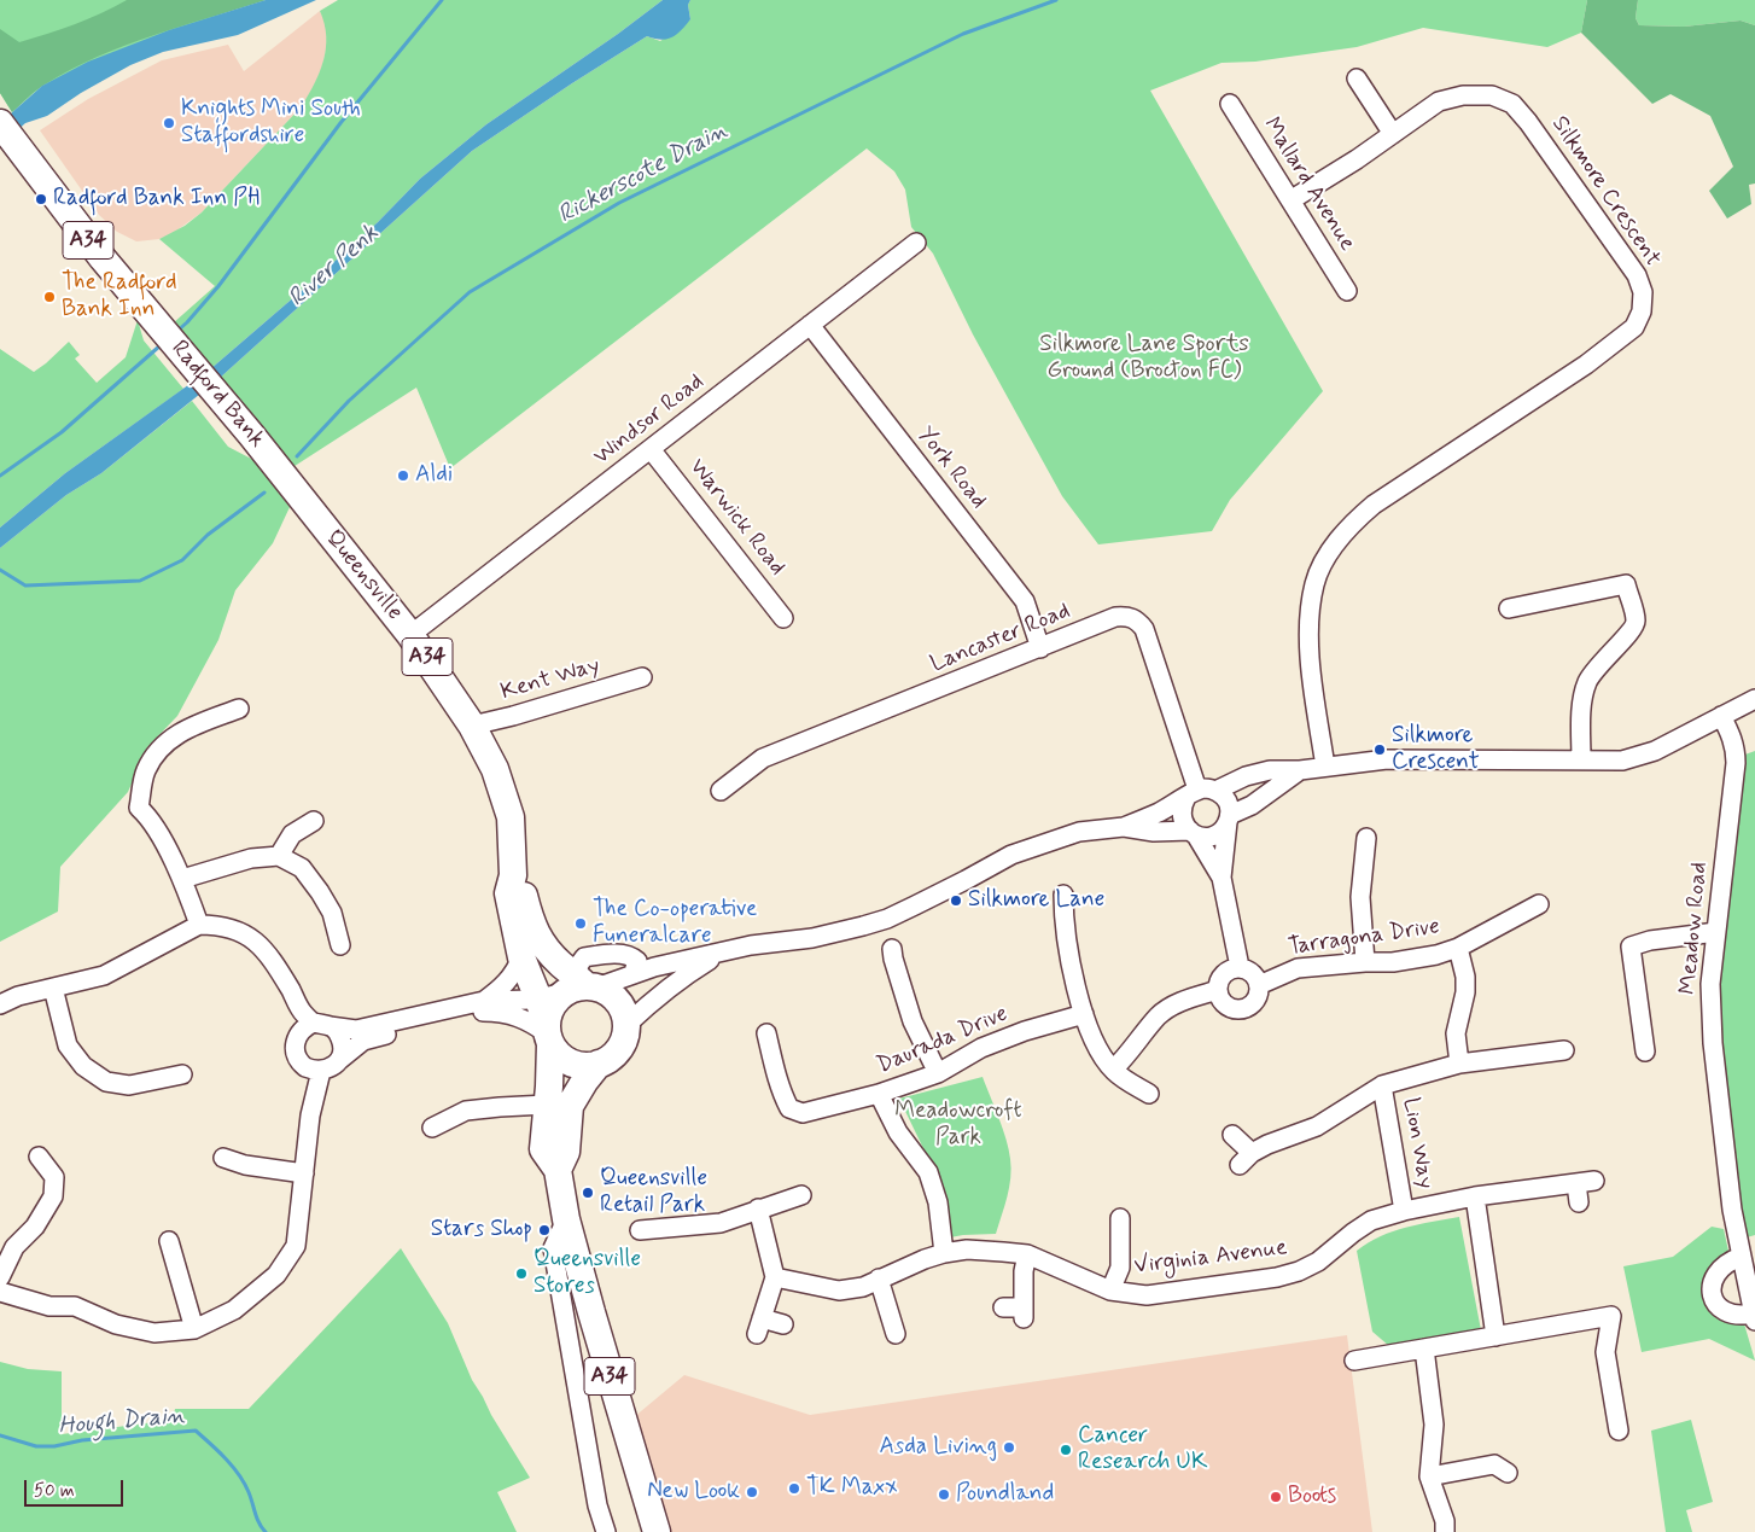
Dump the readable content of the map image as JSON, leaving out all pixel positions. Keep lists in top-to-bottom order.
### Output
{
  "streets": {
    "highway": ["A34", "Radford Bank", "Queensville"],
    "street": [
      "Mallard Avenue",
      "Silkmore Crescent",
      "Windsor Road",
      "York Road",
      "Warwick Road",
      "Lancaster Road",
      "Kent Way",
      "Meadow Road",
      "Tarragona Drive",
      "Daurada Drive",
      "Lion Way",
      "Virginia Avenue"
    ]
  },
  "crossings": [
    ["Mallard Avenue", "Silkmore Crescent"],
    ["A34", "Queensville"],
    ["Radford Bank", "Queensville"],
    ["Windsor Road", "York Road"],
    ["Windsor Road", "Warwick Road"],
    ["Windsor Road", "Queensville"],
    ["York Road", "Lancaster Road"],
    ["Queensville", "Kent Way"],
    ["Lion Way", "Virginia Avenue"]
  ],
  "water": ["Rickerscote Drain", "River Penk", "Hough Drain"],
  "parks": ["Silkmore Lane Sports Ground (Brocton FC)", "Meadowcroft Park"],
  "places": [
    "Knights Mini South Staffordshire",
    "Radford Bank Inn PH",
    "The Radford Bank Inn",
    "Aldi",
    "Silkmore Crescent",
    "Silkmore Lane",
    "The Co-operative Funeralcare",
    "Queensville Retail Park",
    "Stars Shop",
    "Queensville Stores",
    "Asda Living",
    "Cancer Research UK",
    "TK Maxx",
    "New Look",
    "Poundland",
    "Boots"
  ],
  "scale_bar": "50 m"
}
